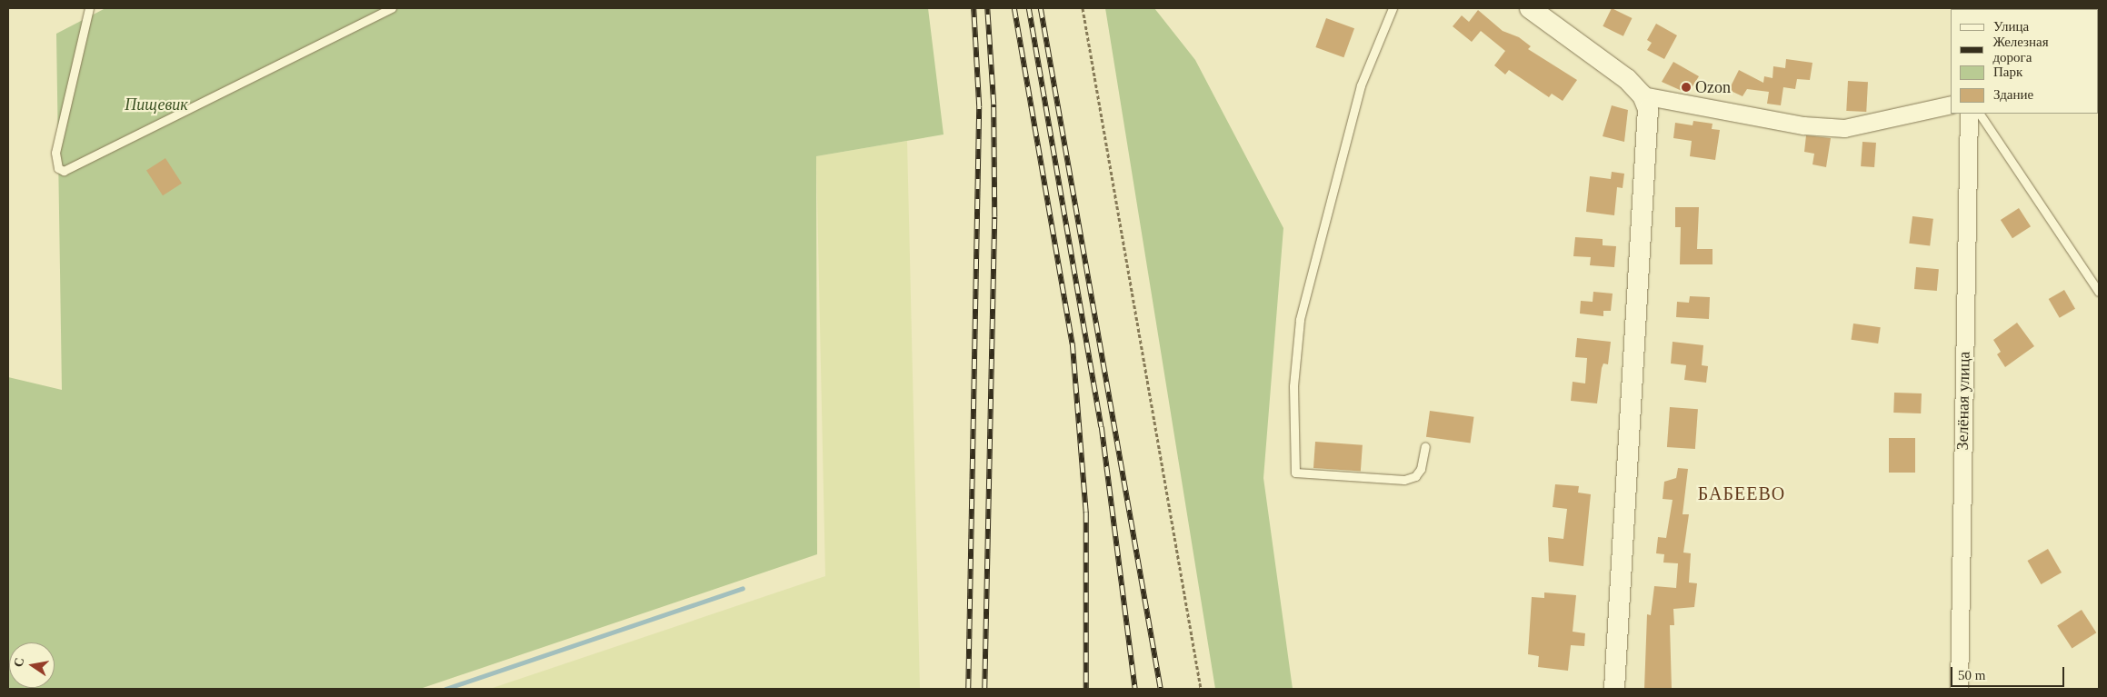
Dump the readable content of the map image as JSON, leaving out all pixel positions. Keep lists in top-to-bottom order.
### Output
{
  "streets": {
    "street": ["Зелёная улица"]
  },
  "districts": ["БАБЕЕВО"],
  "parks": ["Пищевик"],
  "places": ["Ozon"],
  "legend": [
    "Улица",
    "Железная дорога",
    "Парк",
    "Здание"
  ],
  "scale_bar": "50 m",
  "north": "left"
}
